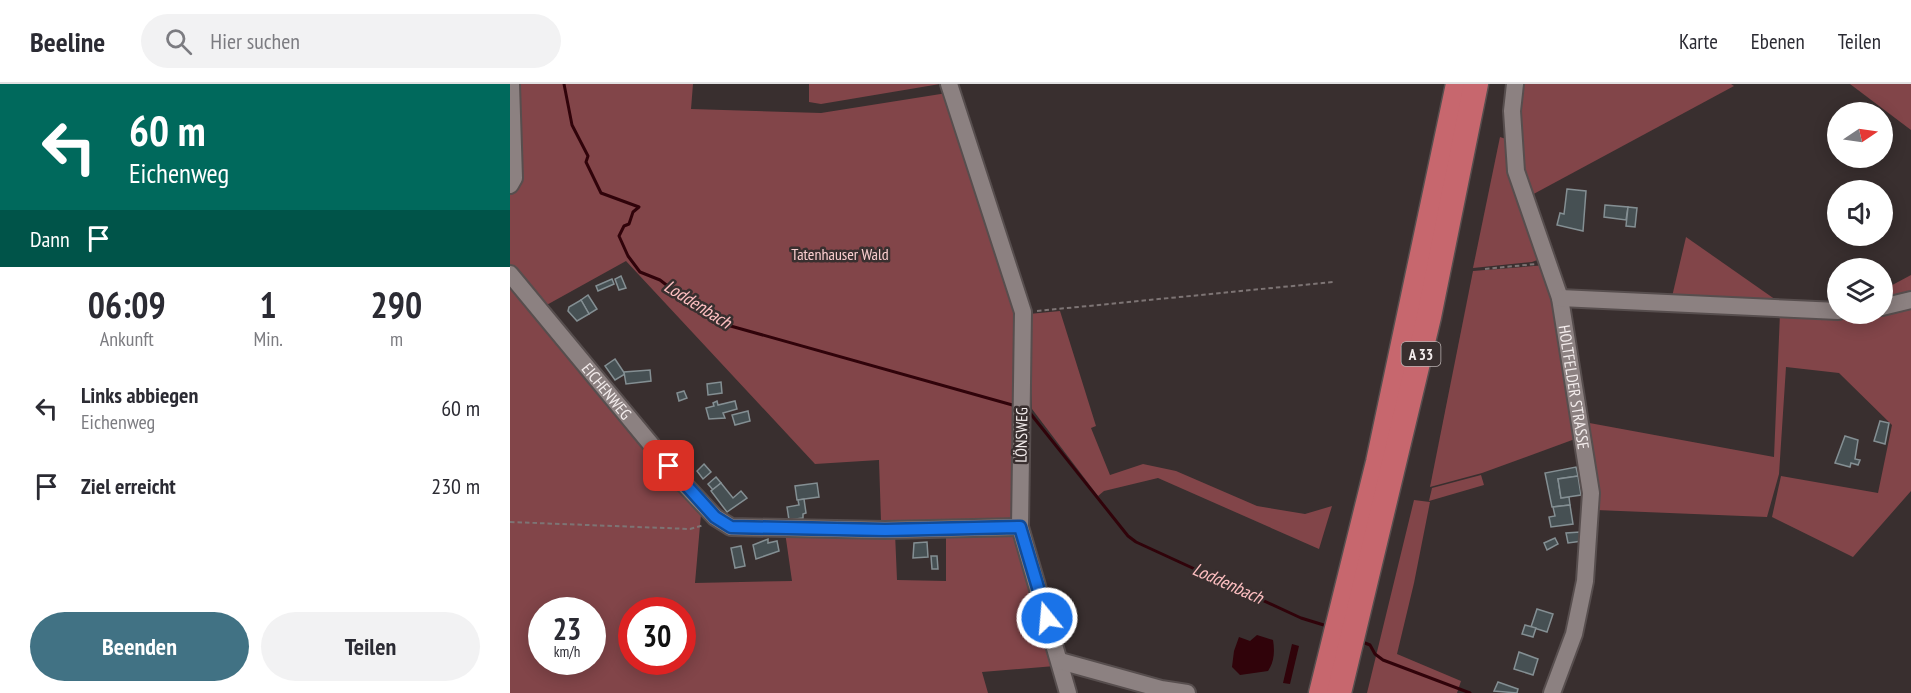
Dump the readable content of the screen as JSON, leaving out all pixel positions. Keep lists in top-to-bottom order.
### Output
{
  "streets": {
    "highway": ["A 33"],
    "street": ["HOLTFELDER STRASSE", "EICHENWEG", "LÖNSWEG"]
  },
  "crossings": [
    ["EICHENWEG", "LÖNSWEG"]
  ],
  "water": ["Loddenbach"],
  "parks": ["Tatenhauser Wald"],
  "north": "right",
  "page": {
    "header": "Beeline",
    "search": "Hier suchen",
    "nav": ["Karte", "Ebenen", "Teilen"],
    "turn": ["60 m", "Eichenweg"],
    "then": "Dann",
    "eta": [
      "06:09",
      "Ankunft",
      "1",
      "Min.",
      "290",
      "m"
    ],
    "list": [
      {
        "name": "Links abbiegen",
        "note": "Eichenweg",
        "value": "60 m"
      },
      {
        "name": "Ziel erreicht",
        "value": "230 m"
      }
    ],
    "speed": "23 km/h",
    "limit": "30",
    "buttons": ["Beenden", "Teilen"]
  }
}
